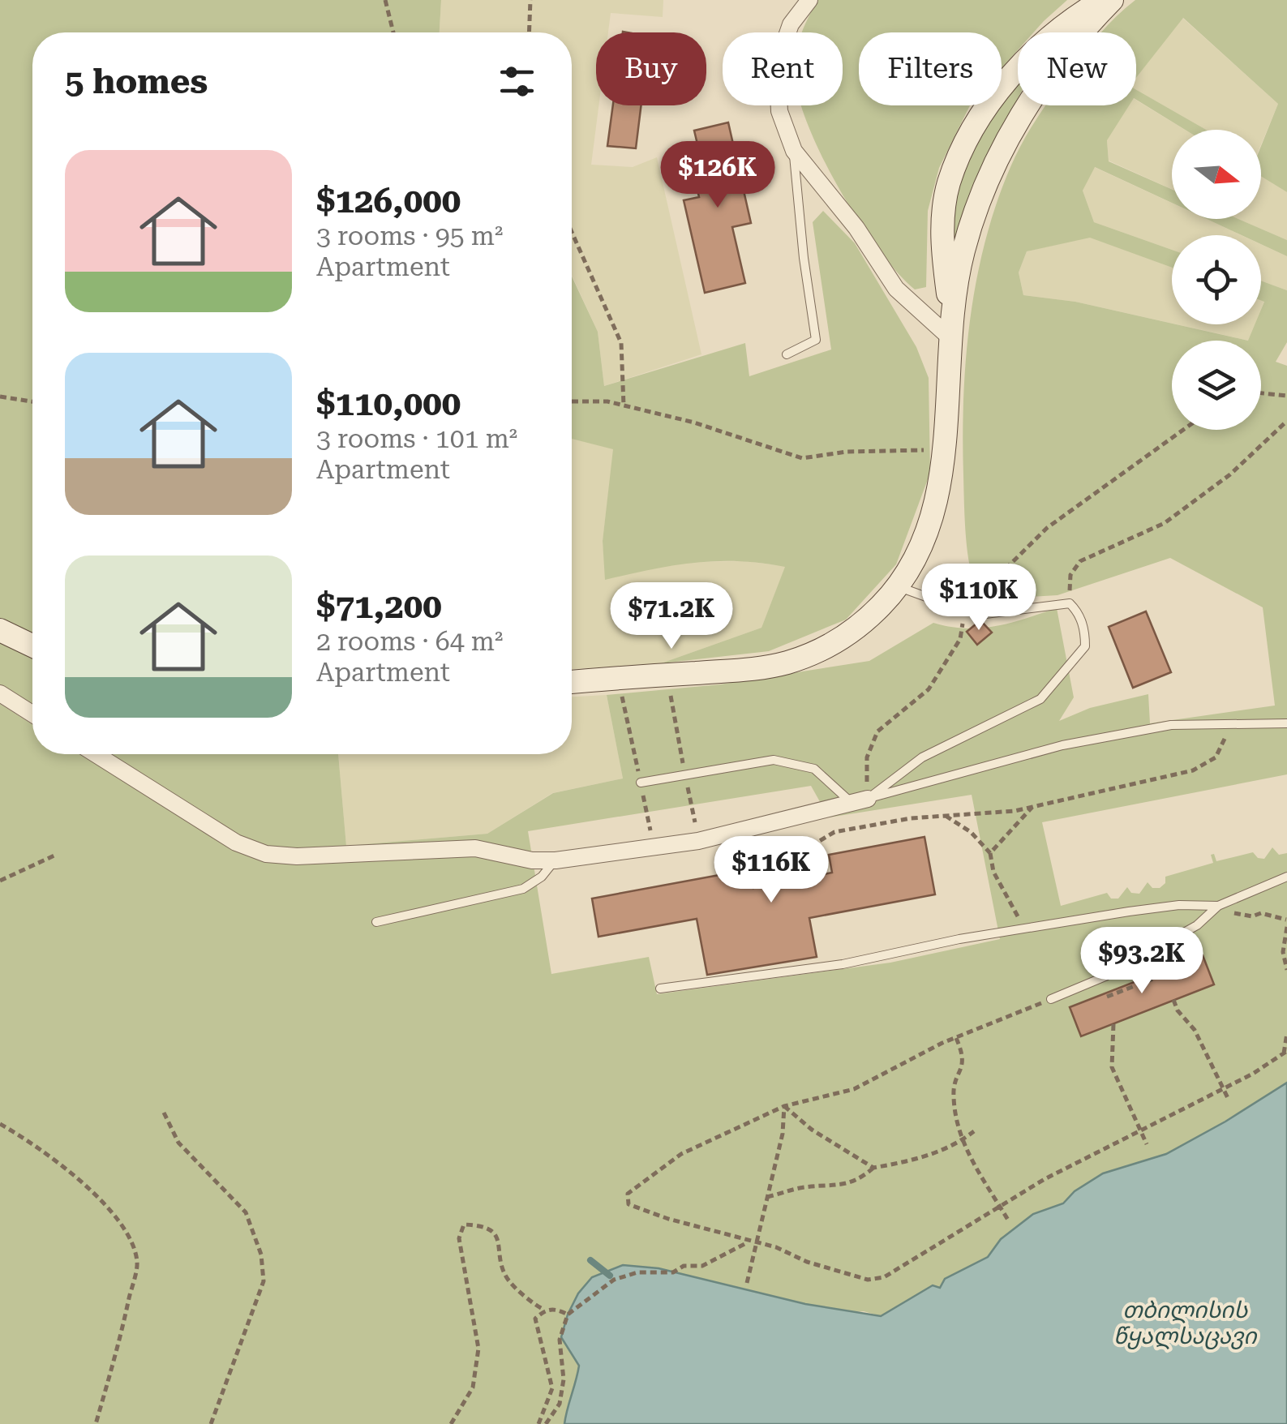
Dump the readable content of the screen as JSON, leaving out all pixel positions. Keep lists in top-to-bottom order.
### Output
{
  "water": ["თბილისის წყალსაცავი"],
  "north": "right",
  "page": {
    "chip": [
      "Buy",
      "Rent",
      "Filters",
      "New"
    ],
    "heading": "5 homes",
    "list": [
      {
        "name": "$126,000",
        "note": "3 rooms · 95 m² · Apartment"
      },
      {
        "name": "$110,000",
        "note": "3 rooms · 101 m² · Apartment"
      },
      {
        "name": "$71,200",
        "note": "2 rooms · 64 m² · Apartment"
      }
    ],
    "price": [
      "$126K",
      "$110K",
      "$71.2K",
      "$116K",
      "$93.2K"
    ]
  }
}
